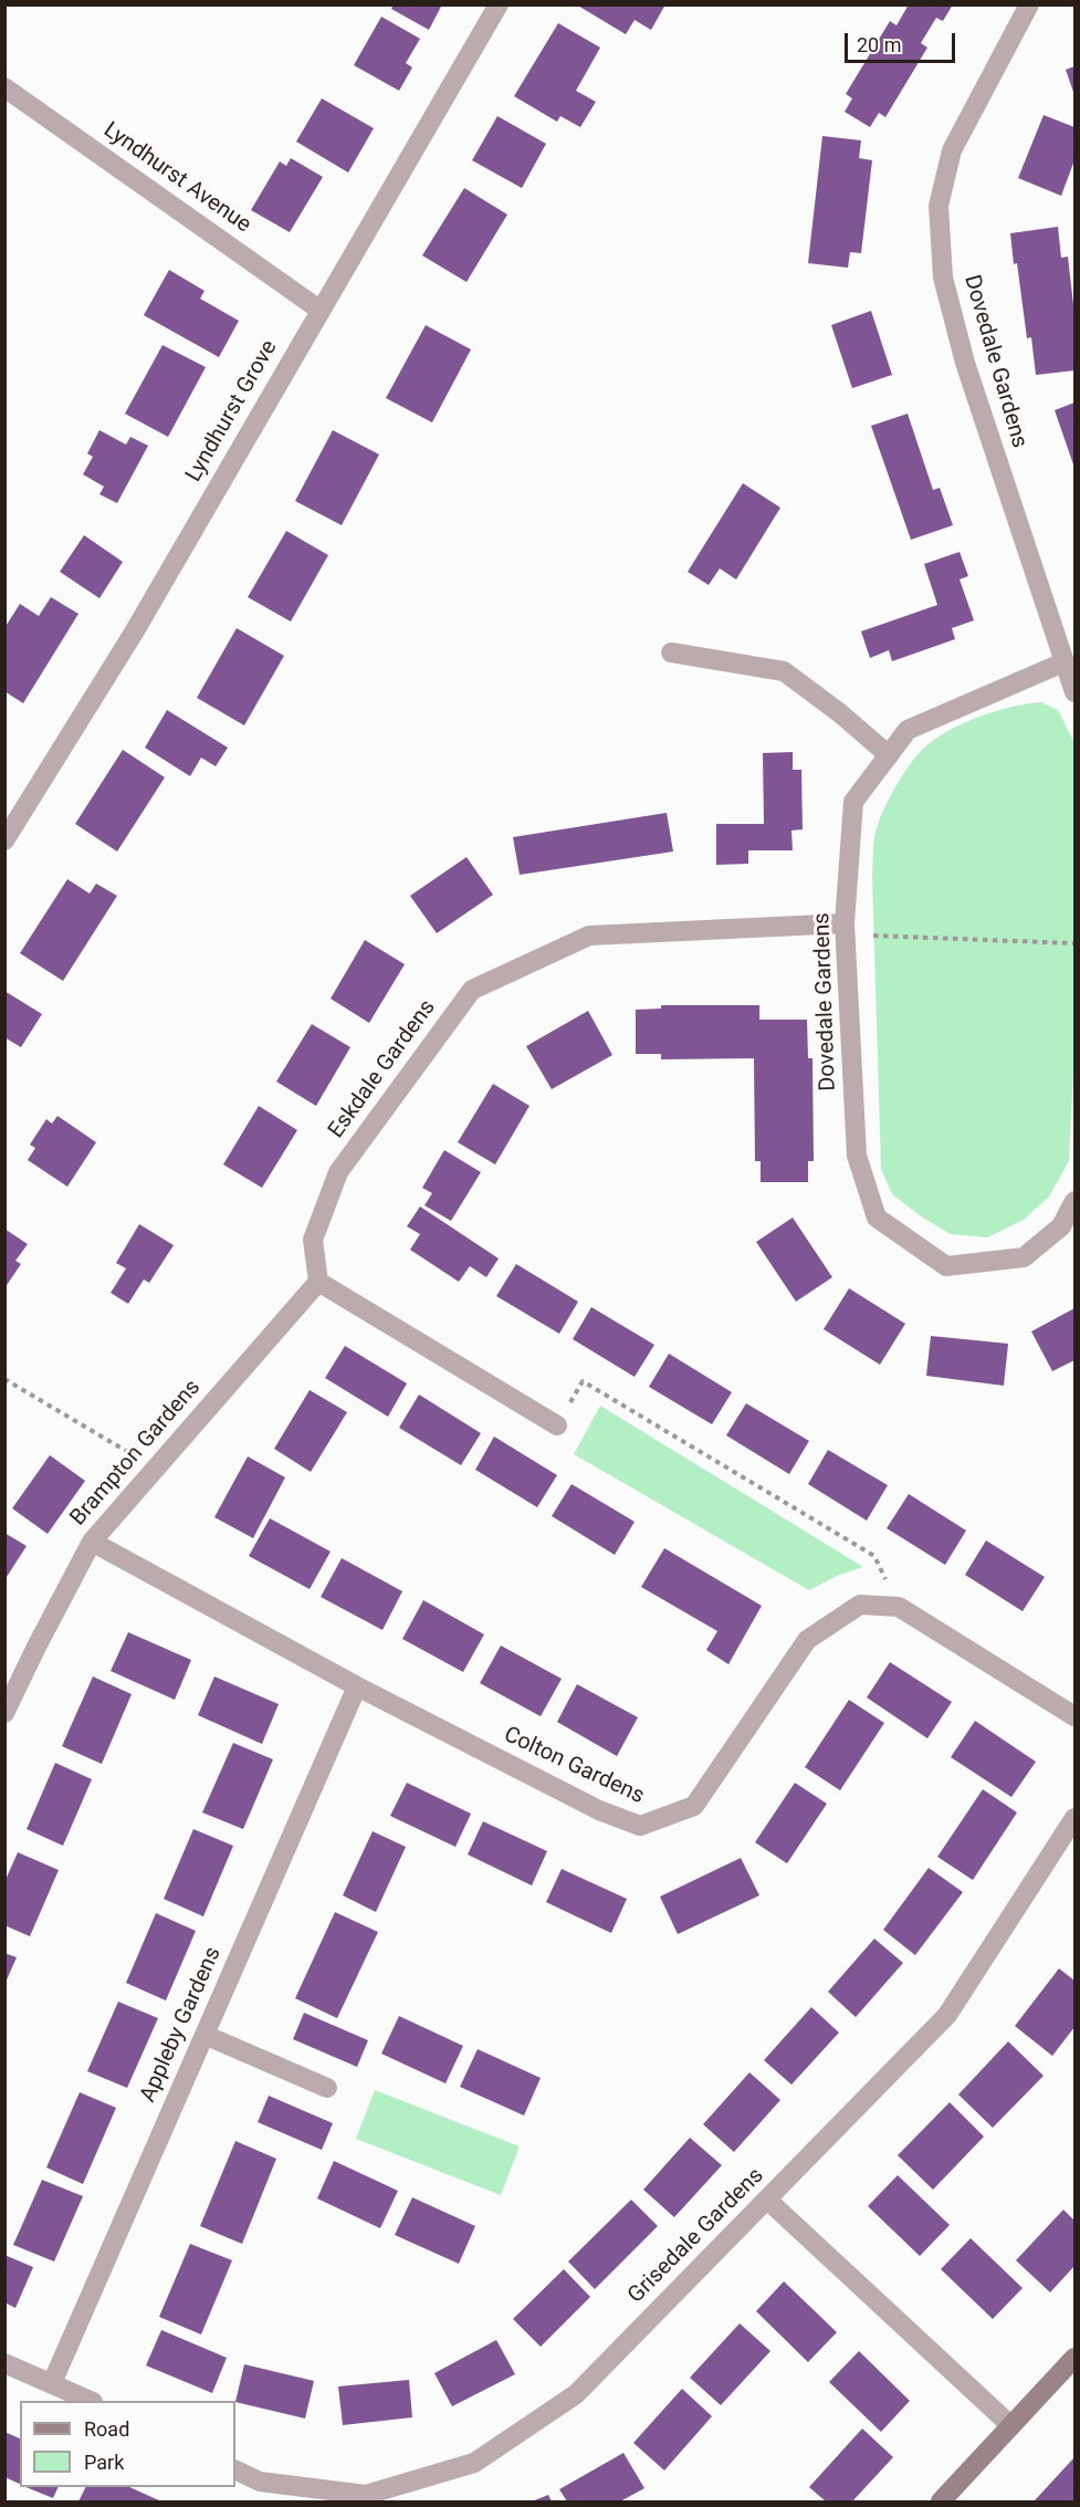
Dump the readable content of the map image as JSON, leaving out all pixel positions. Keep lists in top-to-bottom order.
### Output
{
  "streets": {
    "street": [
      "Lyndhurst Avenue",
      "Dovedale Gardens",
      "Lyndhurst Grove",
      "Eskdale Gardens",
      "Brampton Gardens",
      "Colton Gardens",
      "Appleby Gardens",
      "Grisedale Gardens"
    ]
  },
  "crossings": [
    ["Lyndhurst Avenue", "Lyndhurst Grove"],
    ["Dovedale Gardens", "Eskdale Gardens"],
    ["Eskdale Gardens", "Brampton Gardens"],
    ["Brampton Gardens", "Colton Gardens"],
    ["Colton Gardens", "Appleby Gardens"]
  ],
  "legend": ["Road", "Park"],
  "scale_bar": "20 m"
}
